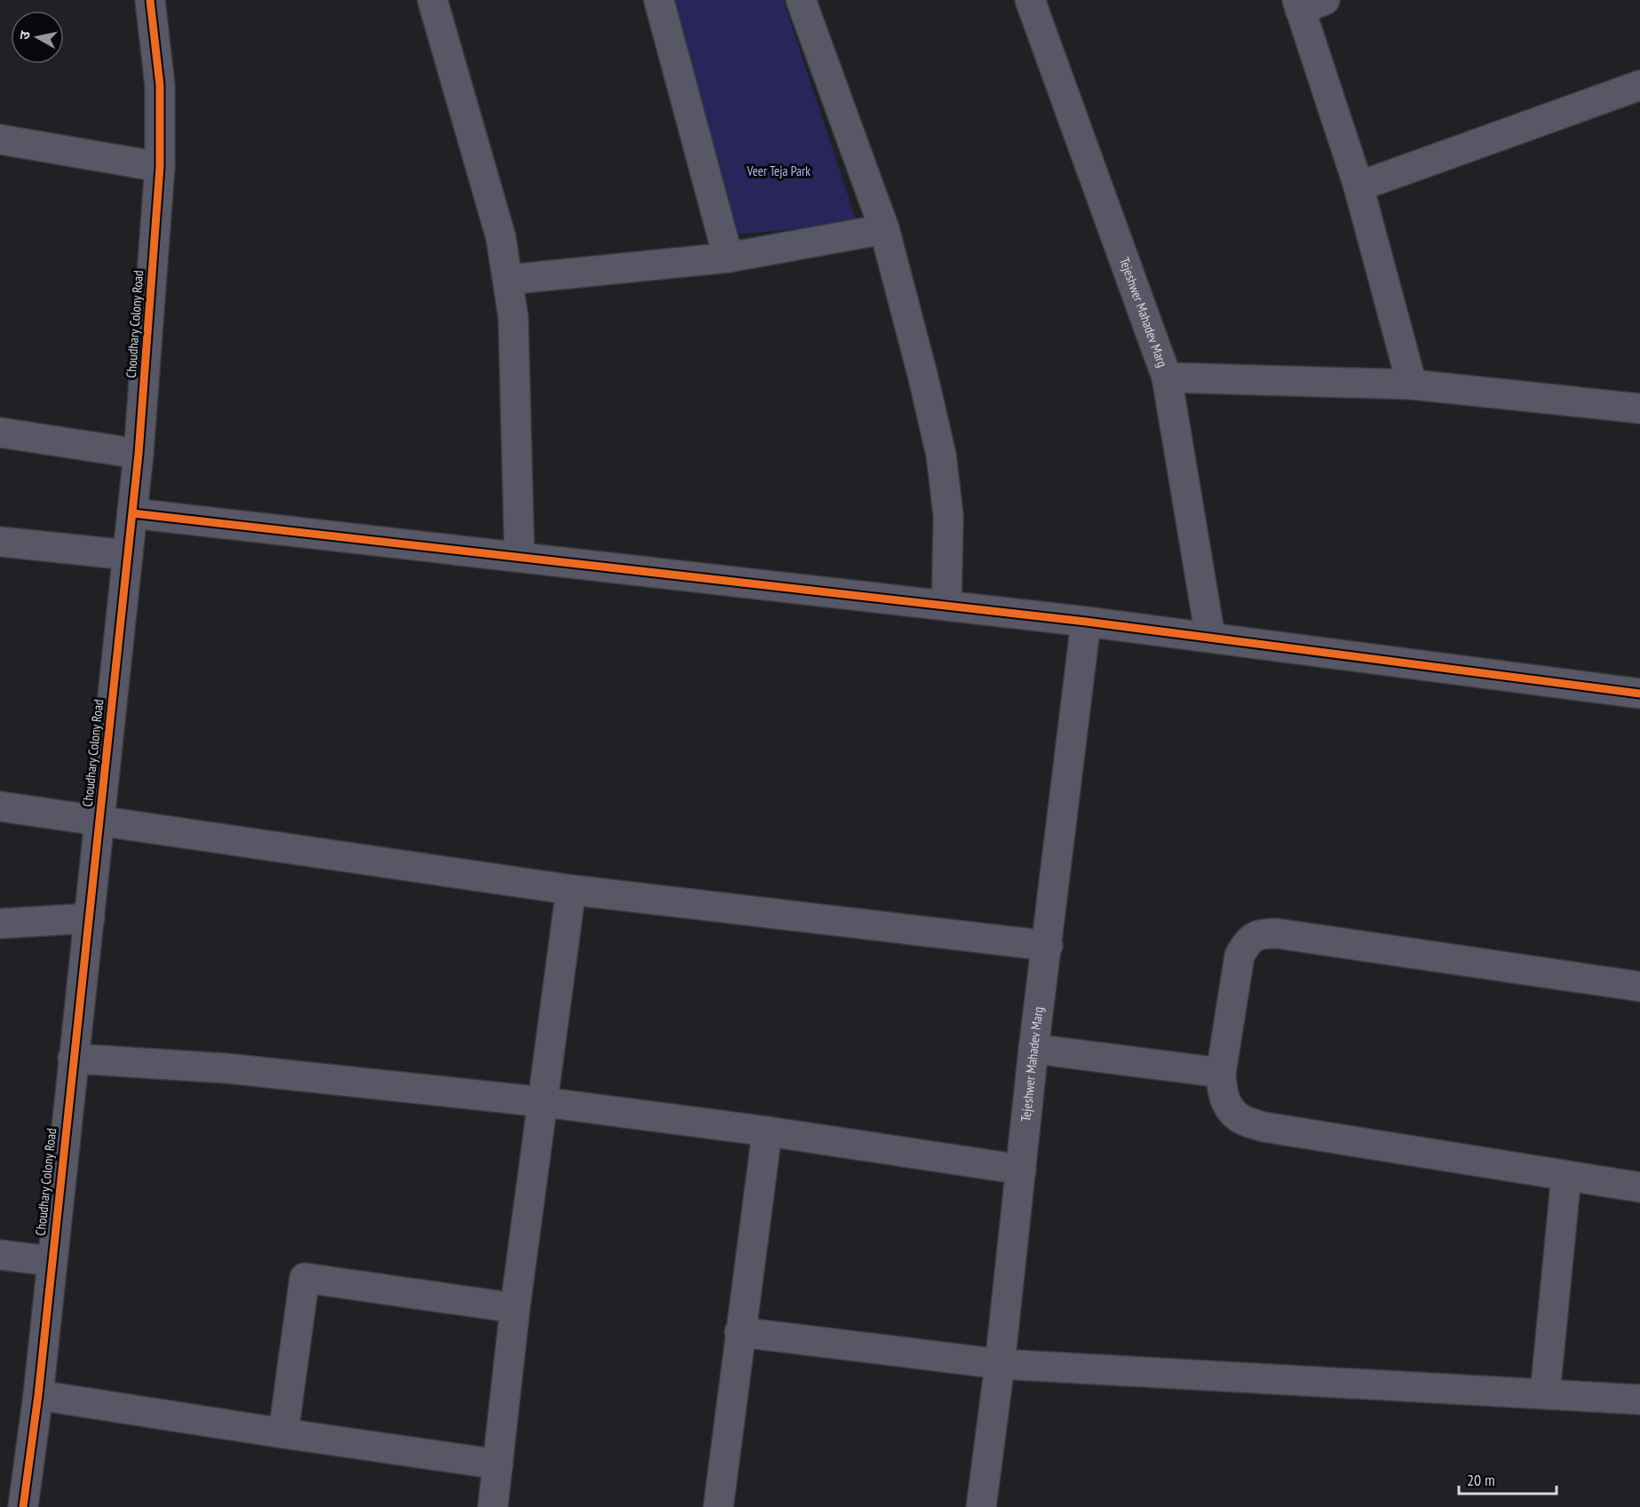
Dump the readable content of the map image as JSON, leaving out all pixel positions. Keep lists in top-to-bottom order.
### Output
{
  "streets": {
    "street": ["Tejeshwer Mahadev Marg", "Choudhary Colony Road"]
  },
  "parks": ["Veer Teja Park"],
  "scale_bar": "20 m",
  "north": "left"
}
